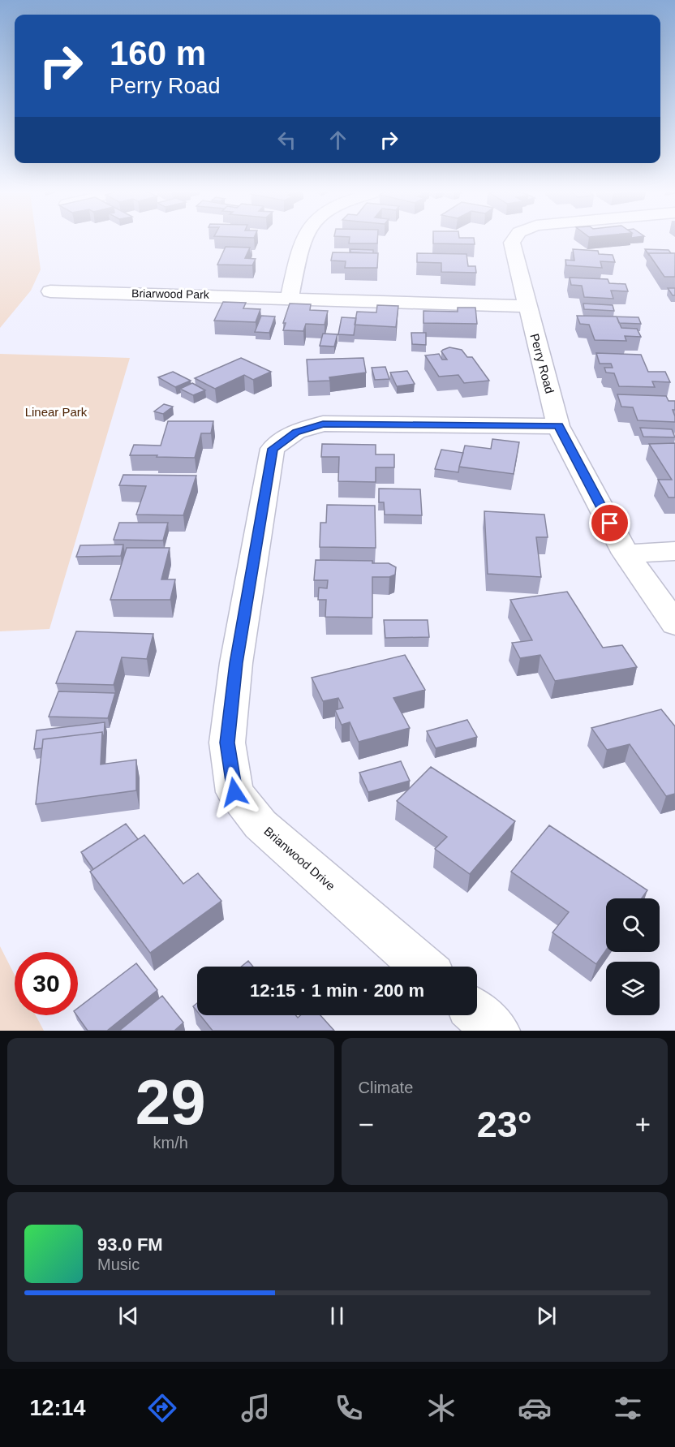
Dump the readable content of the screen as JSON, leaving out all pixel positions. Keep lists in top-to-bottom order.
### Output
{
  "streets": {
    "street": ["Briarwood Park", "Perry Road", "Brianwood Drive"]
  },
  "crossings": [
    ["Briarwood Park", "Perry Road"],
    ["Perry Road", "Brianwood Drive"]
  ],
  "parks": ["Linear Park"],
  "page": {
    "turn": ["160 m", "Perry Road"],
    "limit": "30",
    "trip": "12:15 · 1 min · 200 m",
    "tile": [
      ["29", "km/h"],
      "Climate"
    ],
    "heat": ["−", "23°", "+"],
    "song": ["93.0 FM", "Music"],
    "tabs": "12:14"
  }
}
